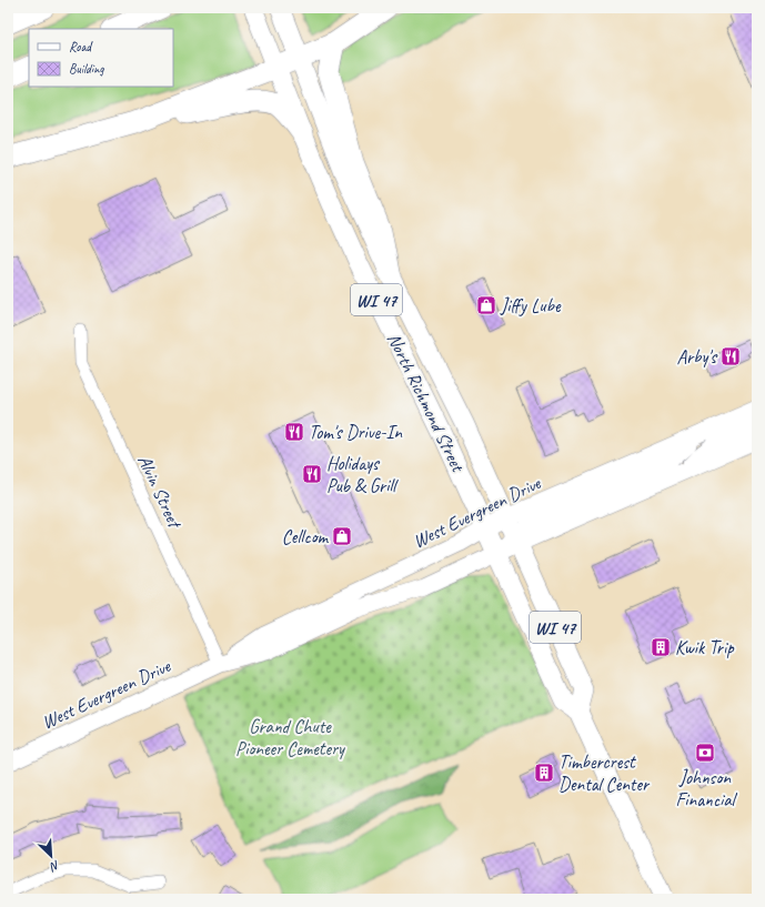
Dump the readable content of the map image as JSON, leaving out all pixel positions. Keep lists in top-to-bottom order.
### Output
{
  "streets": {
    "main road": ["WI 47", "North Richmond Street"],
    "street": ["Alvin Street", "West Evergreen Drive"]
  },
  "crossings": [
    ["North Richmond Street", "West Evergreen Drive"],
    ["Alvin Street", "West Evergreen Drive"]
  ],
  "parks": ["Grand Chute Pioneer Cemetery"],
  "places": {
    "shop": ["Jiffy Lube", "Cellcom"],
    "restaurant": ["Arby's", "Tom's Drive-In", "Holidays Pub & Grill"],
    "building": ["Kwik Trip", "Timbercrest Dental Center"],
    "bank": ["Johnson Financial"]
  },
  "legend": ["Road", "Building"],
  "north": "bottom right"
}
